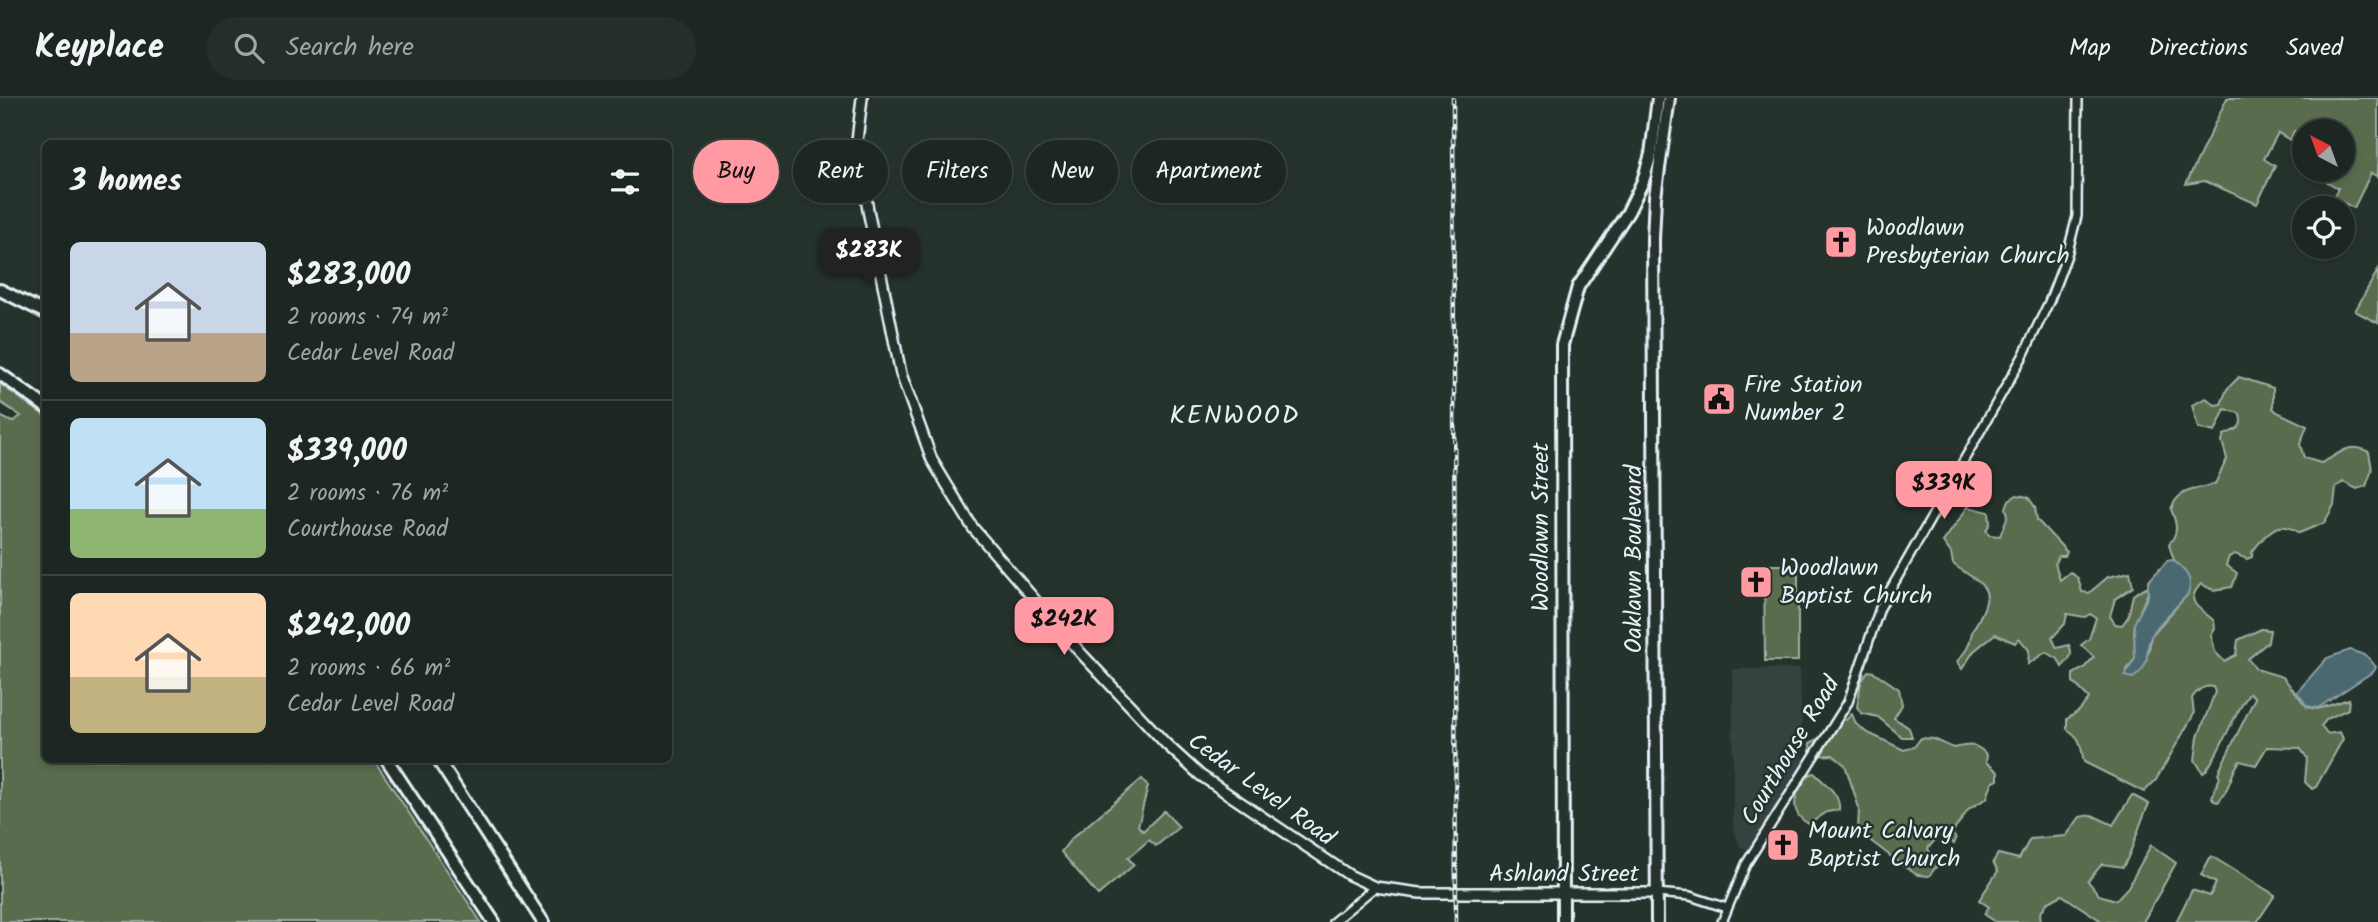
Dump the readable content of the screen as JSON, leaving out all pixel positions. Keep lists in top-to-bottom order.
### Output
{
  "streets": {
    "highway": ["Woodlawn Street", "Oaklawn Boulevard"],
    "main road": ["Cedar Level Road", "Ashland Street"],
    "street": ["Courthouse Road"]
  },
  "crossings": [
    ["Woodlawn Street", "Ashland Street"],
    ["Oaklawn Boulevard", "Ashland Street"],
    ["Courthouse Road", "Ashland Street"],
    ["Cedar Level Road", "Ashland Street"]
  ],
  "districts": ["KENWOOD"],
  "places": {
    "church": ["Woodlawn Presbyterian Church", "Woodlawn Baptist Church", "Mount Calvary Baptist Church"],
    "public building": ["Fire Station Number 2"]
  },
  "north": "top left",
  "page": {
    "header": "Keyplace",
    "search": "Search here",
    "nav": ["Map", "Directions", "Saved"],
    "chip": [
      "Buy",
      "Rent",
      "Filters",
      "New",
      "Apartment"
    ],
    "heading": "3 homes",
    "list": [
      {
        "name": "$283,000",
        "note": "2 rooms · 74 m² · Cedar Level Road"
      },
      {
        "name": "$339,000",
        "note": "2 rooms · 76 m² · Courthouse Road"
      },
      {
        "name": "$242,000",
        "note": "2 rooms · 66 m² · Cedar Level Road"
      }
    ],
    "price": ["$283K", "$339K", "$242K"]
  }
}
